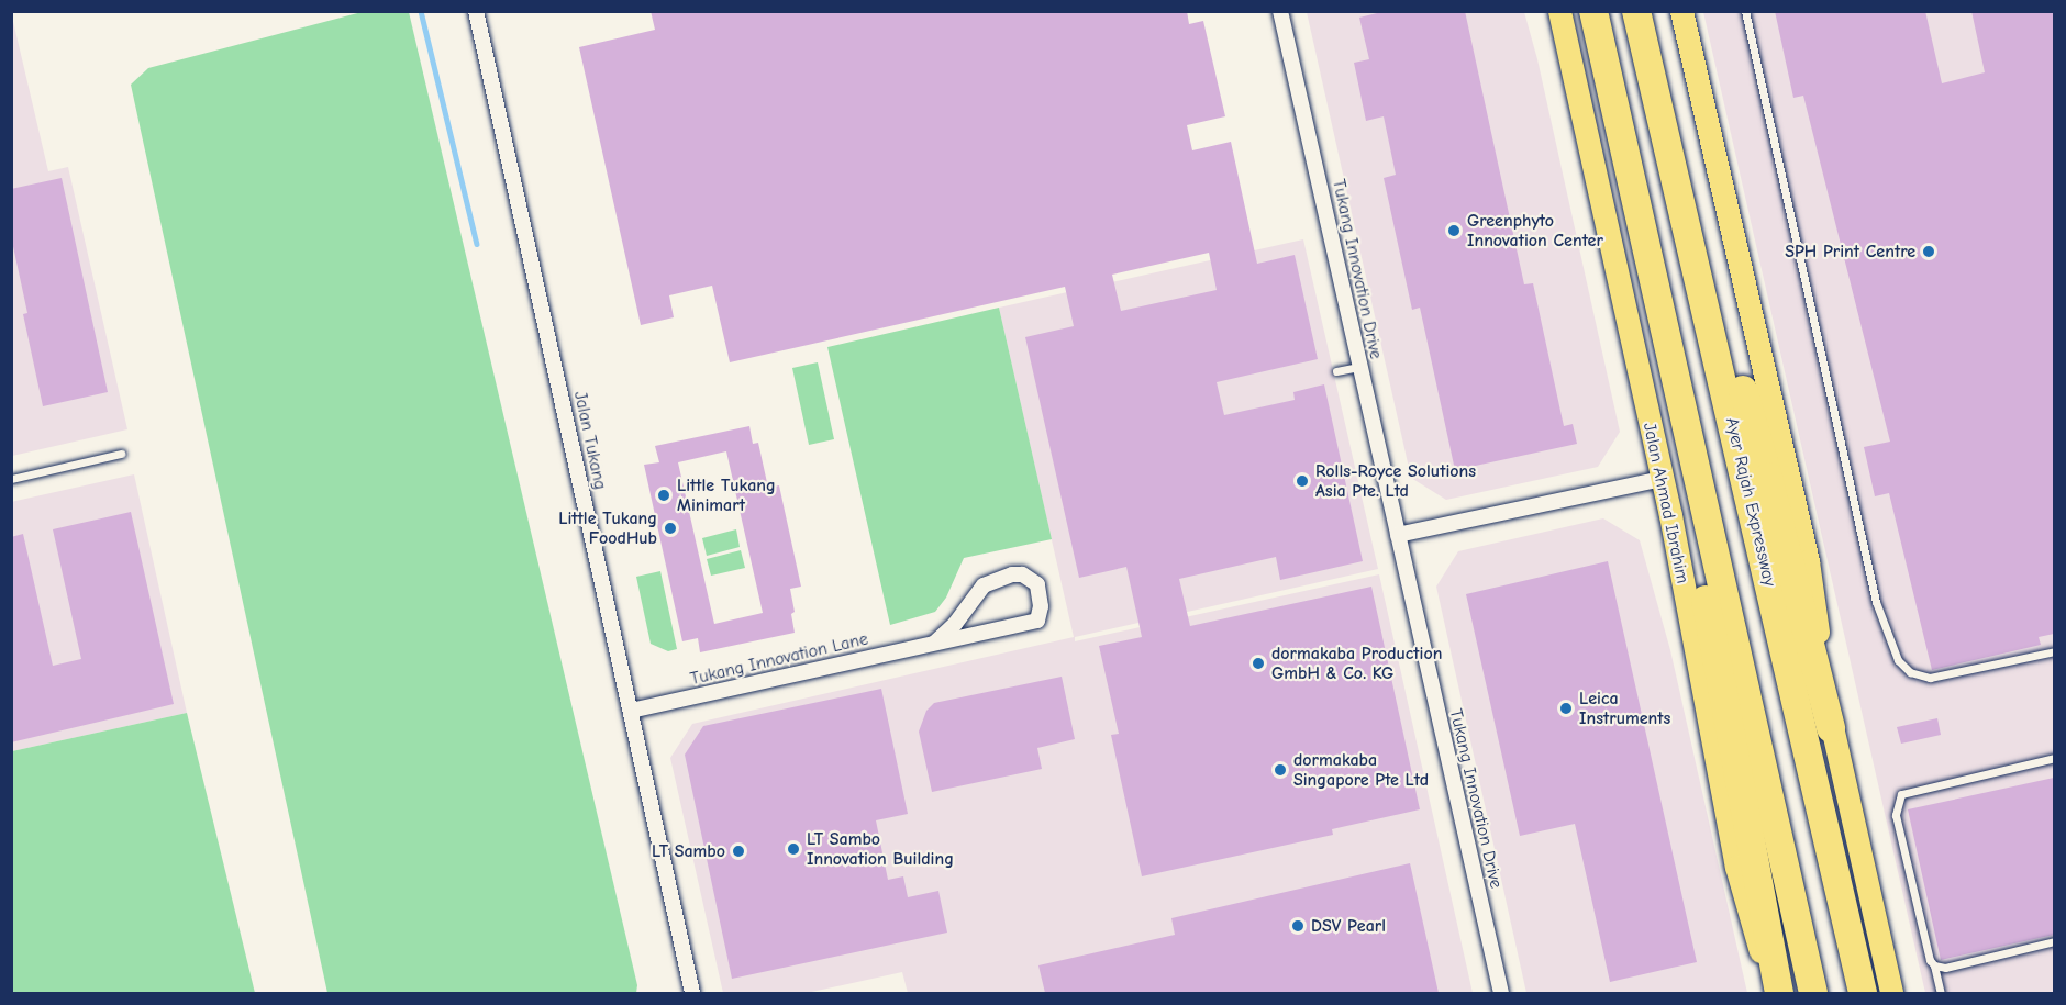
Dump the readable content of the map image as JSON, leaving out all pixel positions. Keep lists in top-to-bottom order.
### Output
{
  "streets": {
    "highway": ["Ayer Rajah Expressway"],
    "main road": ["Jalan Ahmad Ibrahim"],
    "street": ["Tukang Innovation Drive", "Jalan Tukang", "Tukang Innovation Lane"]
  },
  "crossings": [
    ["Jalan Tukang", "Tukang Innovation Lane"]
  ],
  "places": [
    "Greenphyto Innovation Center",
    "SPH Print Centre",
    "Rolls-Royce Solutions Asia Pte. Ltd",
    "Little Tukang Minimart",
    "Little Tukang FoodHub",
    "dormakaba Production GmbH & Co. KG",
    "Leica Instruments",
    "dormakaba Singapore Pte Ltd",
    "LT Sambo Innovation Building",
    "LT Sambo",
    "DSV Pearl"
  ]
}
